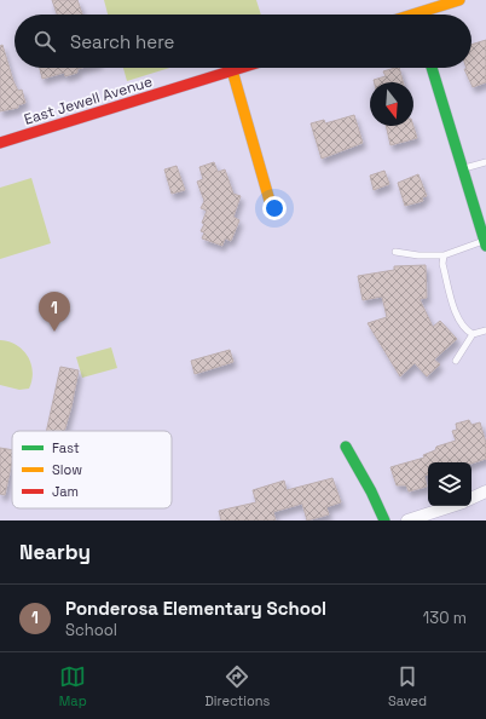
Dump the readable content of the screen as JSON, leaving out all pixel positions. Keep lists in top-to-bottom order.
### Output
{
  "streets": {
    "street": ["East Jewell Avenue"]
  },
  "legend": ["Fast", "Slow", "Jam"],
  "north": "bottom",
  "page": {
    "search": "Search here",
    "pins": "1",
    "heading": "Nearby",
    "list": [
      {
        "mark": "1",
        "name": "Ponderosa Elementary School",
        "note": "School",
        "value": "130 m"
      }
    ],
    "nav": ["Map", "Directions", "Saved"]
  }
}
